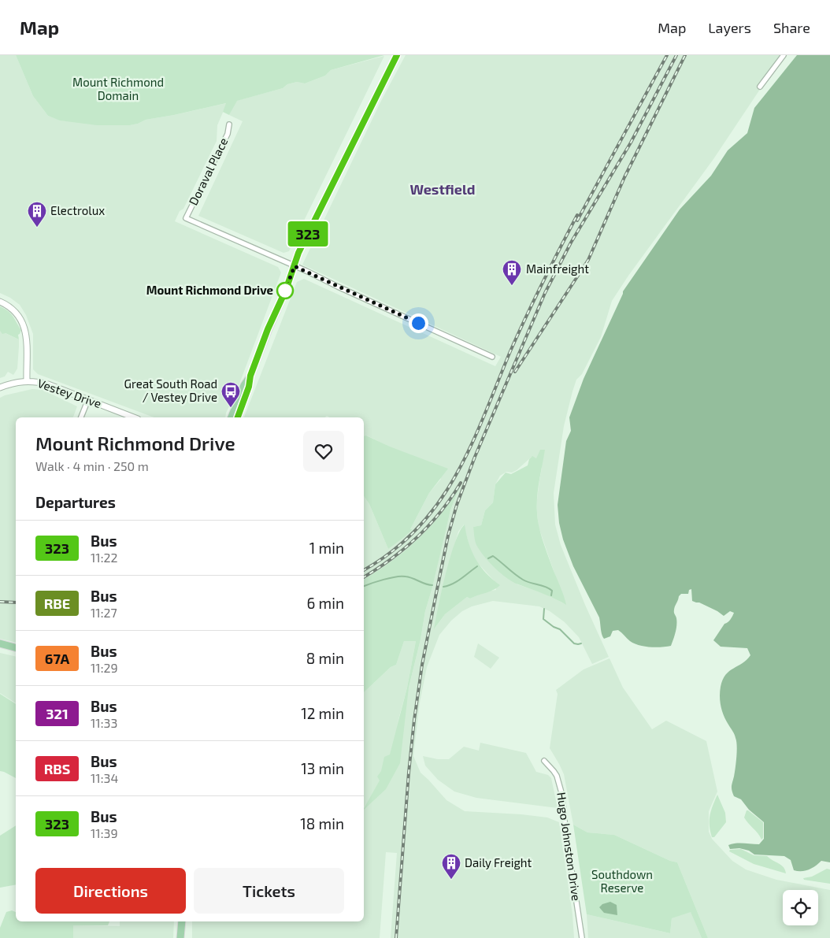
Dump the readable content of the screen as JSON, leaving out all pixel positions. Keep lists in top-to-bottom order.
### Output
{
  "streets": {
    "street": ["Doraval Place", "Vestey Drive", "Hugo Johnston Drive"]
  },
  "districts": ["Westfield"],
  "parks": ["Mount Richmond Domain", "Southdown Reserve"],
  "places": {
    "building": ["Electrolux", "Mainfreight", "Daily Freight"],
    "other": ["Mount Richmond Drive"],
    "bus stop": ["Great South Road / Vestey Drive"]
  },
  "lines": ["bus line 323"],
  "page": {
    "header": "Map",
    "nav": ["Map", "Layers", "Share"],
    "on_map": "323",
    "heading": [
      ["Mount Richmond Drive", "Walk · 4 min · 250 m"],
      "Departures"
    ],
    "list": [
      {
        "mark": "323",
        "name": "Bus",
        "note": "11:22",
        "value": "1 min"
      },
      {
        "mark": "RBE",
        "name": "Bus",
        "note": "11:27",
        "value": "6 min"
      },
      {
        "mark": "67A",
        "name": "Bus",
        "note": "11:29",
        "value": "8 min"
      },
      {
        "mark": "321",
        "name": "Bus",
        "note": "11:33",
        "value": "12 min"
      },
      {
        "mark": "RBS",
        "name": "Bus",
        "note": "11:34",
        "value": "13 min"
      },
      {
        "mark": "323",
        "name": "Bus",
        "note": "11:39",
        "value": "18 min"
      }
    ],
    "buttons": ["Directions", "Tickets"]
  }
}
